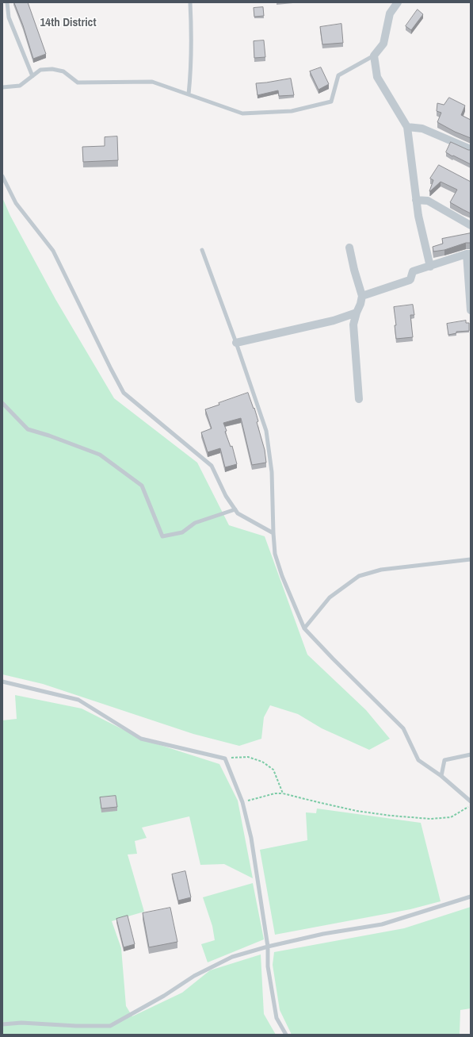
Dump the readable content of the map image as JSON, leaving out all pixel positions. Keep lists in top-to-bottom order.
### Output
{
  "districts": ["14th District"]
}
